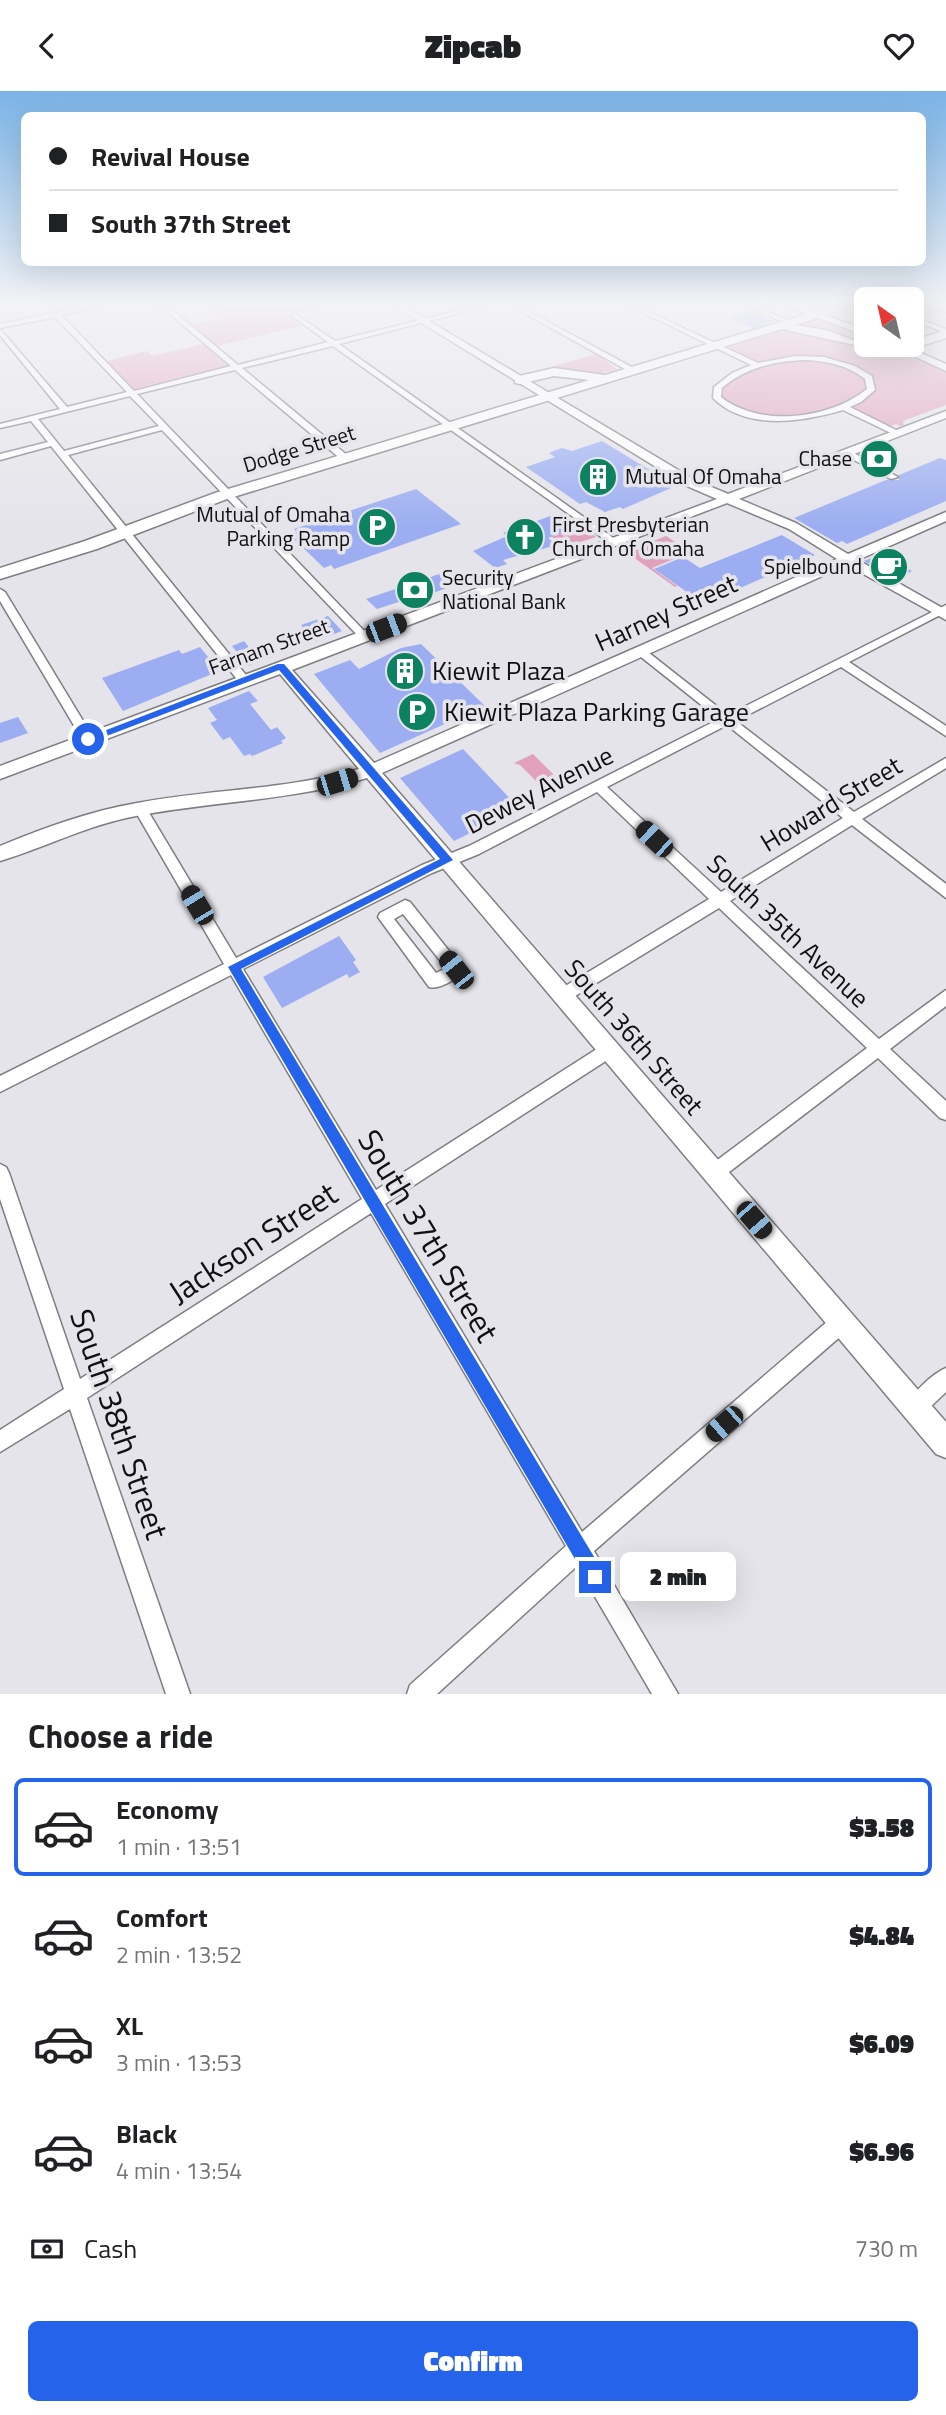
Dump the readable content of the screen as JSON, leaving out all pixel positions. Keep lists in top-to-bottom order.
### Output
{
  "streets": {
    "highway": ["Dodge Street"],
    "main road": ["Harney Street", "Farnam Street", "South 36th Street"],
    "street": [
      "Dewey Avenue",
      "Howard Street",
      "South 35th Avenue",
      "South 37th Street",
      "Jackson Street",
      "South 38th Street"
    ]
  },
  "crossings": [
    ["Harney Street", "South 36th Street"],
    ["Harney Street", "South 37th Street"],
    ["Farnam Street", "South 36th Street"],
    ["Dewey Avenue", "South 35th Avenue"],
    ["Dewey Avenue", "South 36th Street"],
    ["Dewey Avenue", "South 37th Street"],
    ["Howard Street", "South 35th Avenue"],
    ["Howard Street", "South 36th Street"],
    ["South 36th Street", "Jackson Street"],
    ["South 37th Street", "Jackson Street"],
    ["Jackson Street", "South 38th Street"]
  ],
  "places": {
    "bank": ["Chase", "Security National Bank"],
    "building": ["Mutual Of Omaha", "Kiewit Plaza"],
    "parking": ["Mutual of Omaha Parking Ramp", "Kiewit Plaza Parking Garage"],
    "church": ["First Presbyterian Church of Omaha"],
    "cafe": ["Spielbound"]
  },
  "north": "top left",
  "page": {
    "header": "Zipcab",
    "banner": ["Revival House", "South 37th Street"],
    "bubble": "2 min",
    "heading": "Choose a ride",
    "list": [
      {
        "name": "Economy",
        "note": "1 min · 13:51",
        "value": "$3.58"
      },
      {
        "name": "Comfort",
        "note": "2 min · 13:52",
        "value": "$4.84"
      },
      {
        "name": "XL",
        "note": "3 min · 13:53",
        "value": "$6.09"
      },
      {
        "name": "Black",
        "note": "4 min · 13:54",
        "value": "$6.96"
      }
    ],
    "pay": ["Cash", "730 m"],
    "buttons": "Confirm"
  }
}
